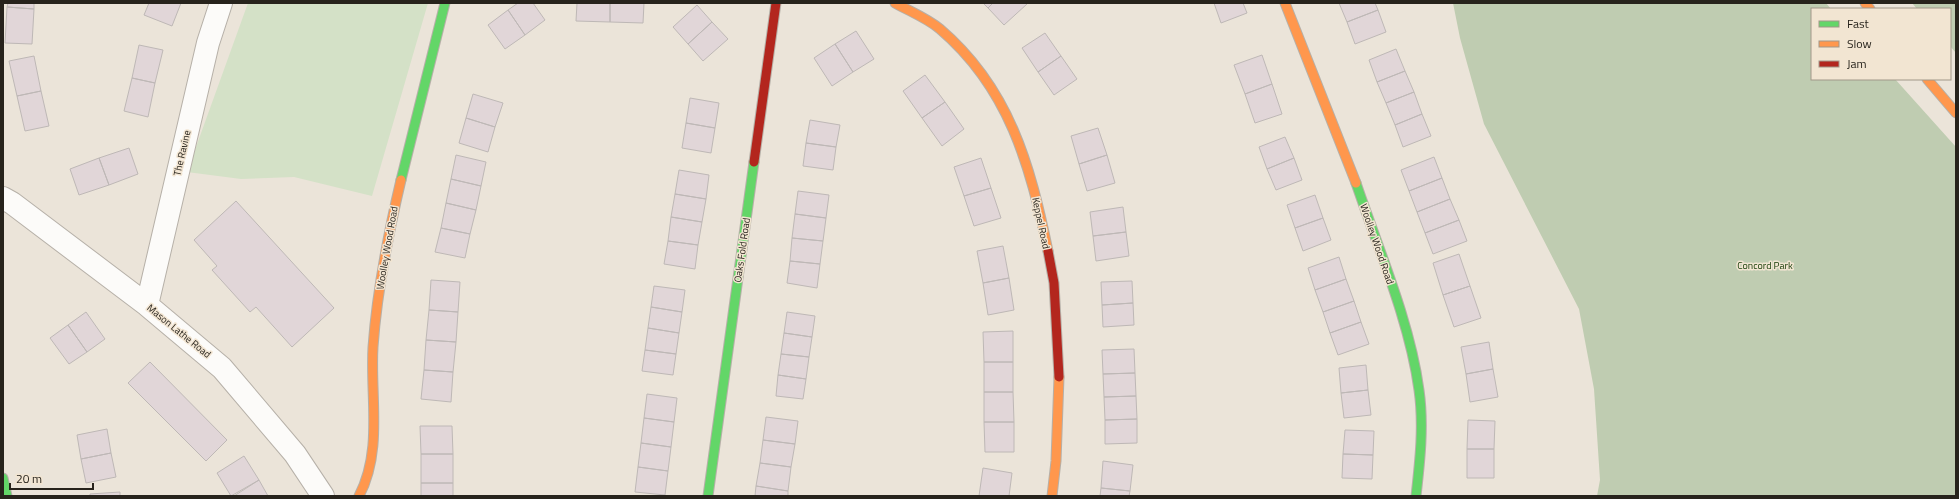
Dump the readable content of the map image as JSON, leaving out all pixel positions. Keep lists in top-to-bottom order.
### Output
{
  "streets": {
    "street": [
      "The Ravine",
      "Keppel Road",
      "Woolley Wood Road",
      "Oaks Fold Road",
      "Mason Lathe Road"
    ]
  },
  "crossings": [
    ["The Ravine", "Mason Lathe Road"]
  ],
  "parks": ["Concord Park"],
  "legend": ["Fast", "Slow", "Jam"],
  "scale_bar": "20 m"
}
